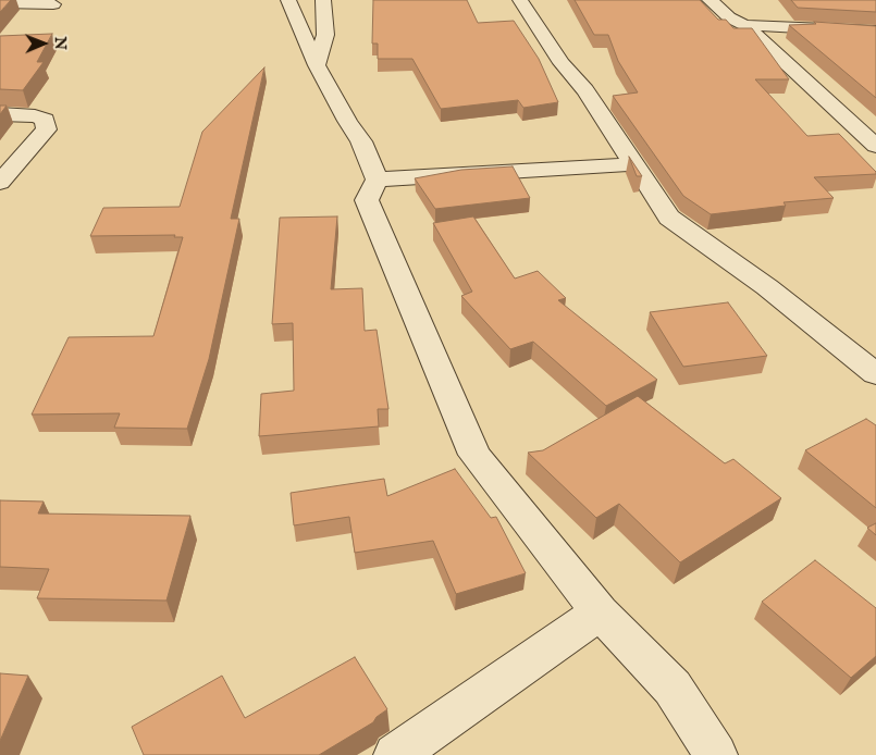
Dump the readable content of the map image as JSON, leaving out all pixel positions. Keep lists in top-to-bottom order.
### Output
{
  "north": "right"
}
